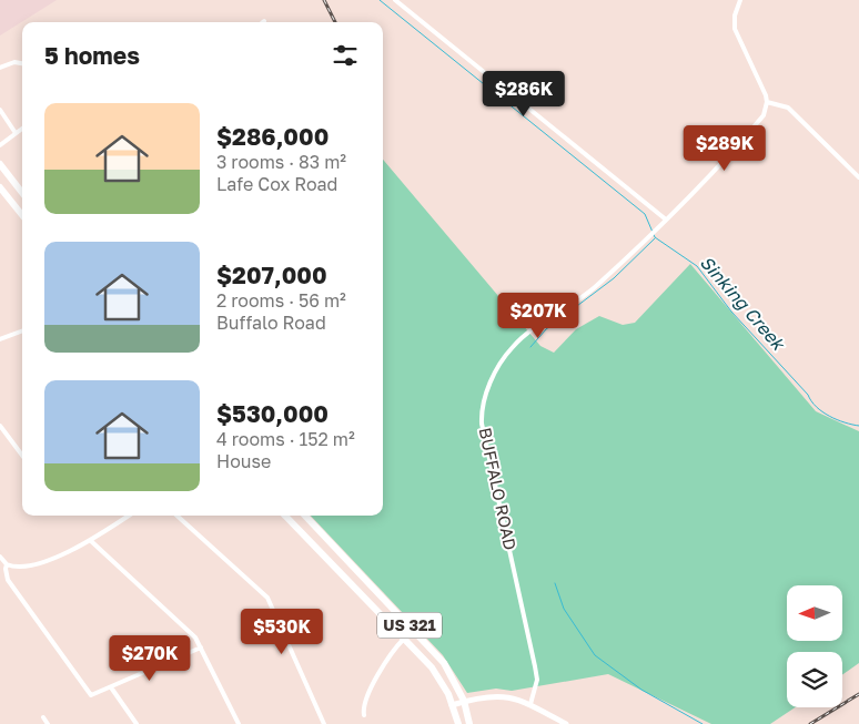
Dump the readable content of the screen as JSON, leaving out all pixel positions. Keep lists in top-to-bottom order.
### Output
{
  "streets": {
    "highway": ["US 321"],
    "street": ["BUFFALO ROAD"]
  },
  "water": ["Sinking Creek"],
  "north": "left",
  "page": {
    "heading": "5 homes",
    "price": [
      "$286K",
      "$289K",
      "$207K",
      "$530K",
      "$270K"
    ],
    "list": [
      {
        "name": "$286,000",
        "note": "3 rooms · 83 m² · Lafe Cox Road"
      },
      {
        "name": "$207,000",
        "note": "2 rooms · 56 m² · Buffalo Road"
      },
      {
        "name": "$530,000",
        "note": "4 rooms · 152 m² · House"
      }
    ]
  }
}
